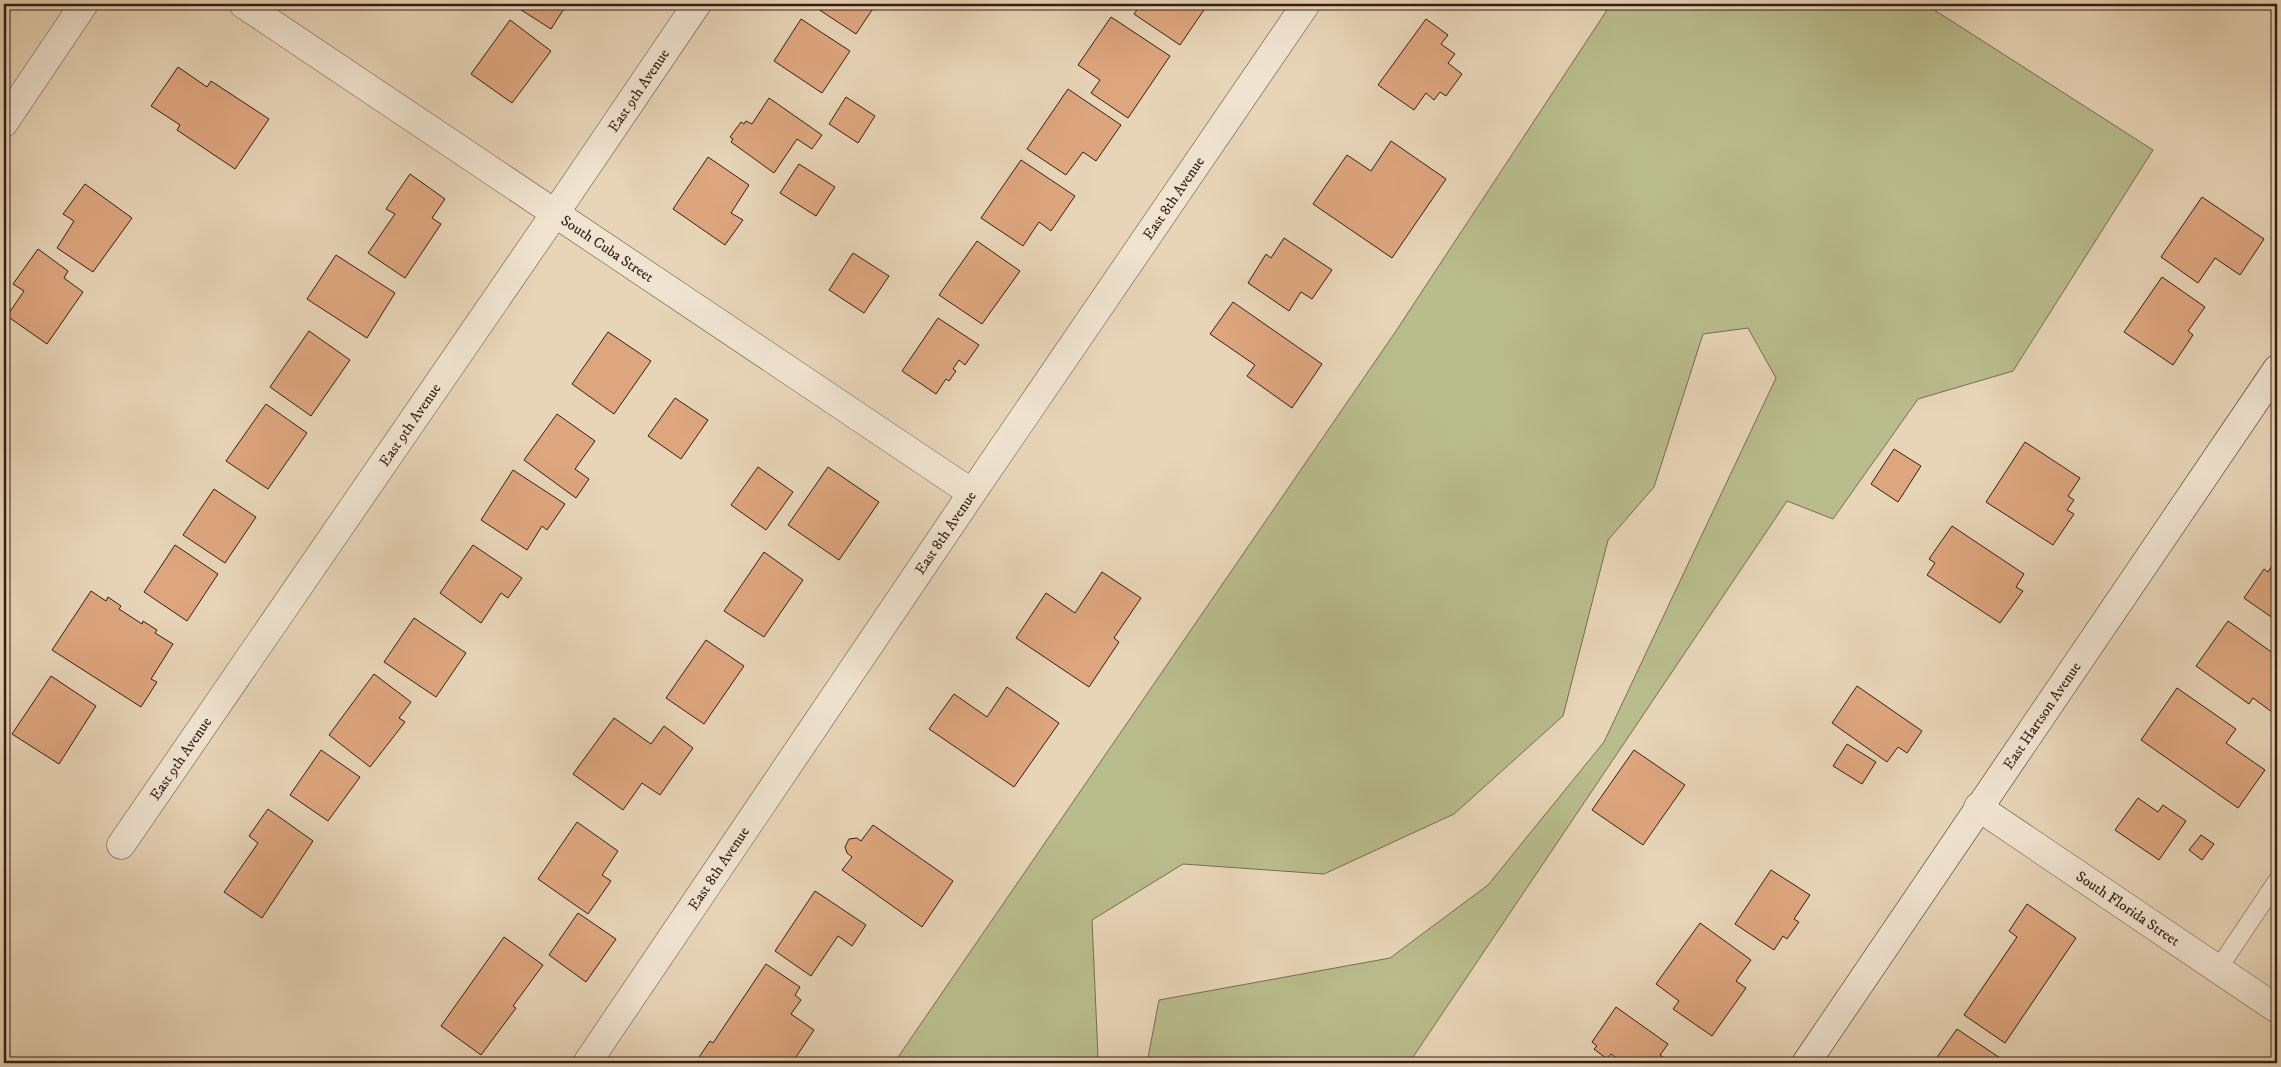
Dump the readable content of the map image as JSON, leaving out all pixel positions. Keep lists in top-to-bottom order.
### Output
{
  "streets": {
    "street": [
      "East 9th Avenue",
      "East 8th Avenue",
      "South Cuba Street",
      "East Hartson Avenue",
      "South Florida Street"
    ]
  },
  "crossings": [
    ["East 9th Avenue", "South Cuba Street"],
    ["East 8th Avenue", "South Cuba Street"],
    ["East Hartson Avenue", "South Florida Street"]
  ]
}
